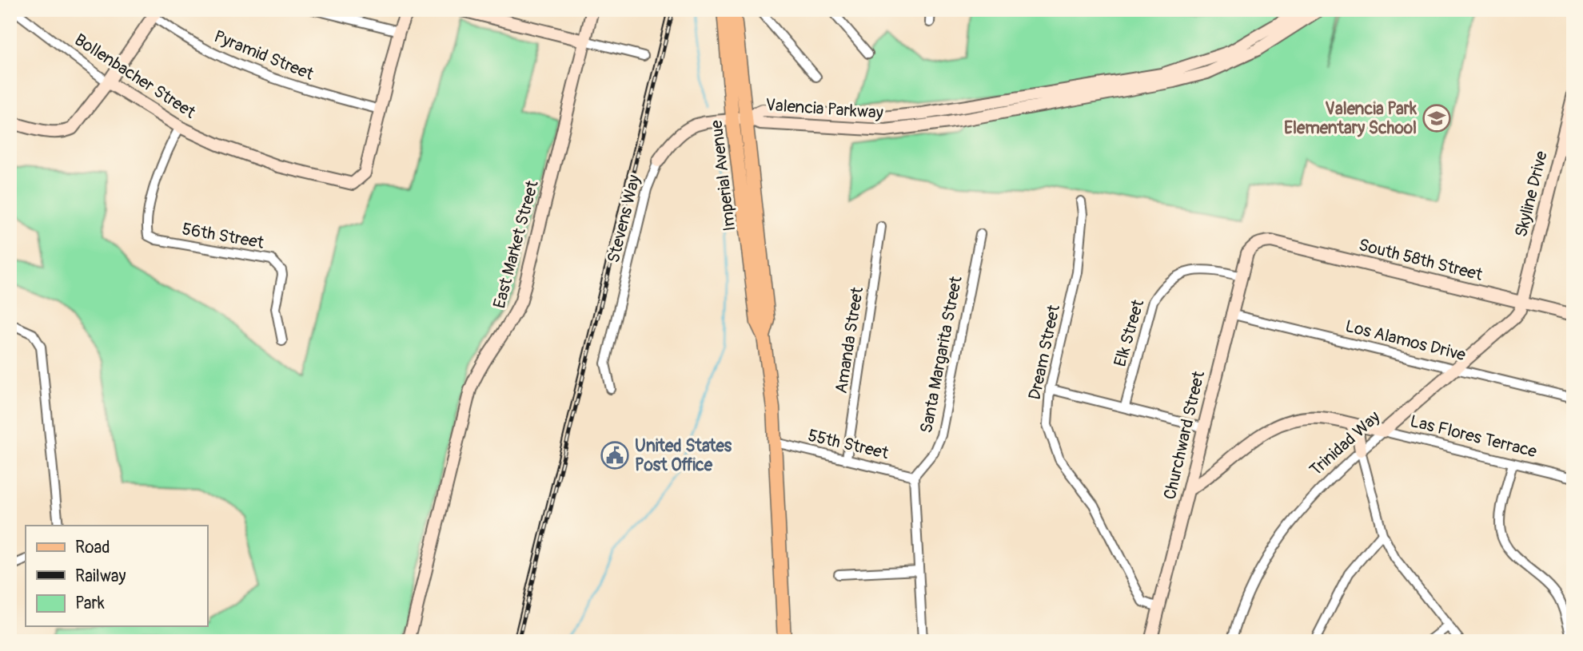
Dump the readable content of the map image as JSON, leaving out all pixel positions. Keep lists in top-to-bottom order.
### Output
{
  "streets": {
    "main road": ["Imperial Avenue"],
    "street": [
      "Pyramid Street",
      "Bollenbacher Street",
      "Valencia Parkway",
      "Skyline Drive",
      "Stevens Way",
      "56th Street",
      "East Market Street",
      "South 58th Street",
      "Elk Street",
      "Amanda Street",
      "Los Alamos Drive",
      "Dream Street",
      "Santa Margarita Street",
      "Churchward Street",
      "Las Flores Terrace",
      "Trinidad Way",
      "55th Street"
    ]
  },
  "crossings": [
    ["Pyramid Street", "Bollenbacher Street"],
    ["Bollenbacher Street", "56th Street"],
    ["Valencia Parkway", "Imperial Avenue"],
    ["Valencia Parkway", "Stevens Way"],
    ["Imperial Avenue", "Stevens Way"],
    ["Imperial Avenue", "55th Street"],
    ["Skyline Drive", "South 58th Street"],
    ["Skyline Drive", "Trinidad Way"],
    ["South 58th Street", "Churchward Street"],
    ["South 58th Street", "Trinidad Way"],
    ["Elk Street", "Churchward Street"],
    ["Amanda Street", "55th Street"],
    ["Los Alamos Drive", "Churchward Street"],
    ["Los Alamos Drive", "Trinidad Way"],
    ["Dream Street", "Churchward Street"],
    ["Santa Margarita Street", "55th Street"],
    ["Churchward Street", "Las Flores Terrace"],
    ["Las Flores Terrace", "Trinidad Way"]
  ],
  "places": {
    "school or university": ["Valencia Park Elementary School"],
    "public building": ["United States Post Office"]
  },
  "legend": ["Road", "Railway", "Park"]
}
